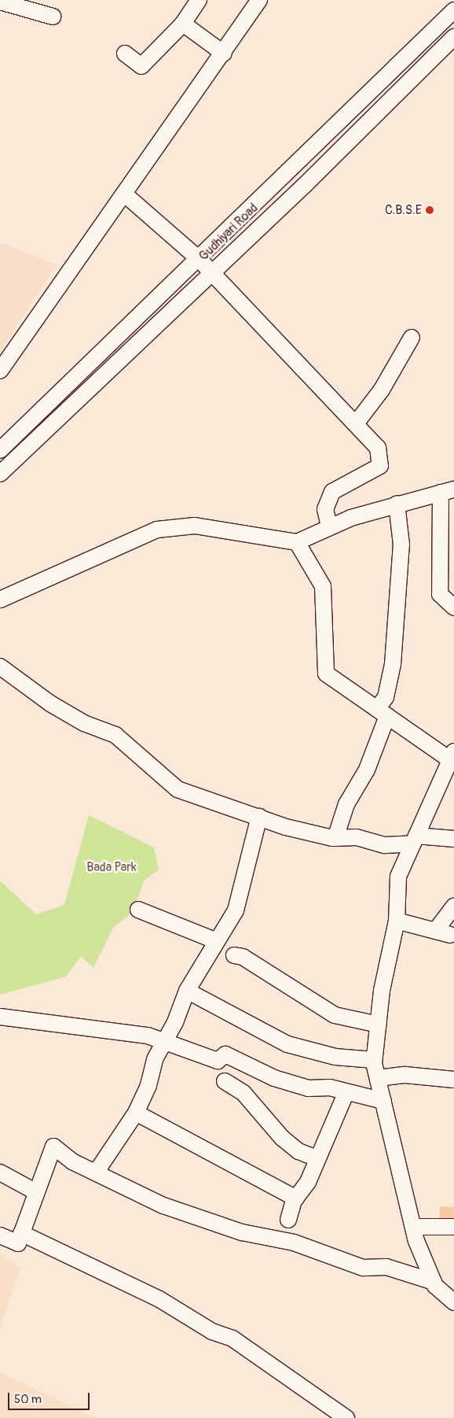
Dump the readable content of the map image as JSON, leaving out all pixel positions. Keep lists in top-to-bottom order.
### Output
{
  "streets": {
    "street": ["Gudhiyari Road"]
  },
  "parks": ["Bada Park"],
  "places": ["C.B.S.E"],
  "scale_bar": "50 m"
}
